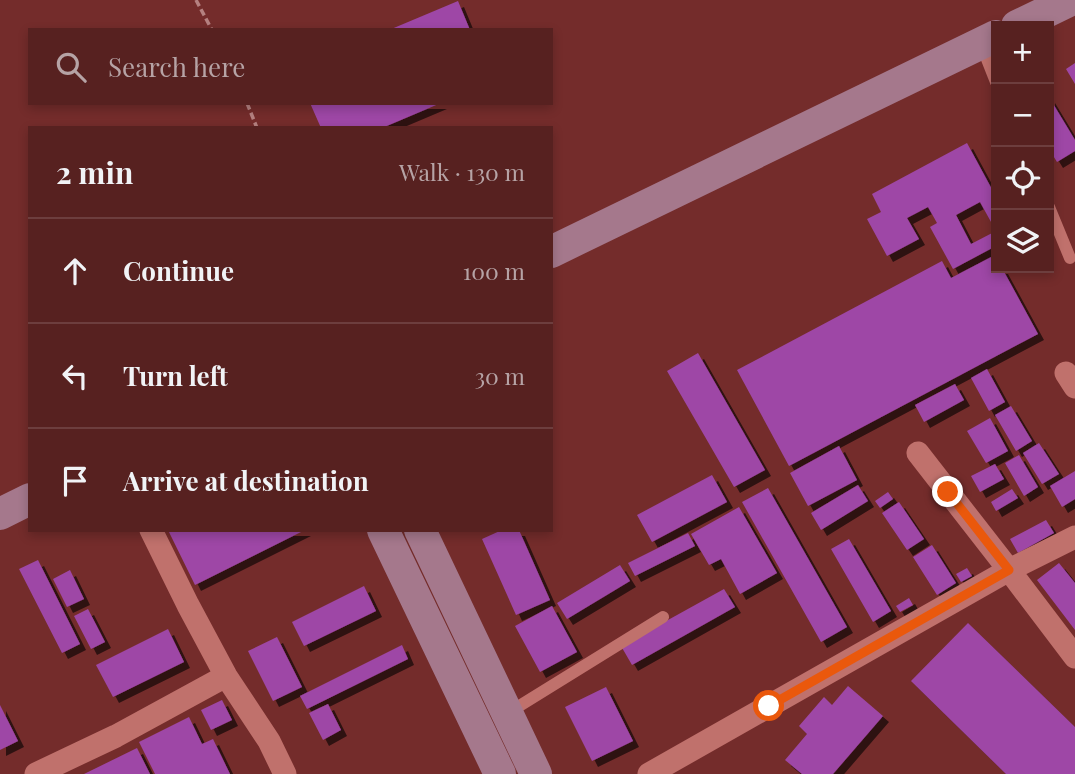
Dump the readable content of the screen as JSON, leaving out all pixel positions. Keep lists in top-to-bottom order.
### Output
{
  "page": {
    "map_buttons": ["+", "−"],
    "search": "Search here",
    "heading": ["2 min", "Walk · 130 m"],
    "list": [
      ["Continue", "100 m"],
      ["Turn left", "30 m"],
      "Arrive at destination"
    ]
  }
}
